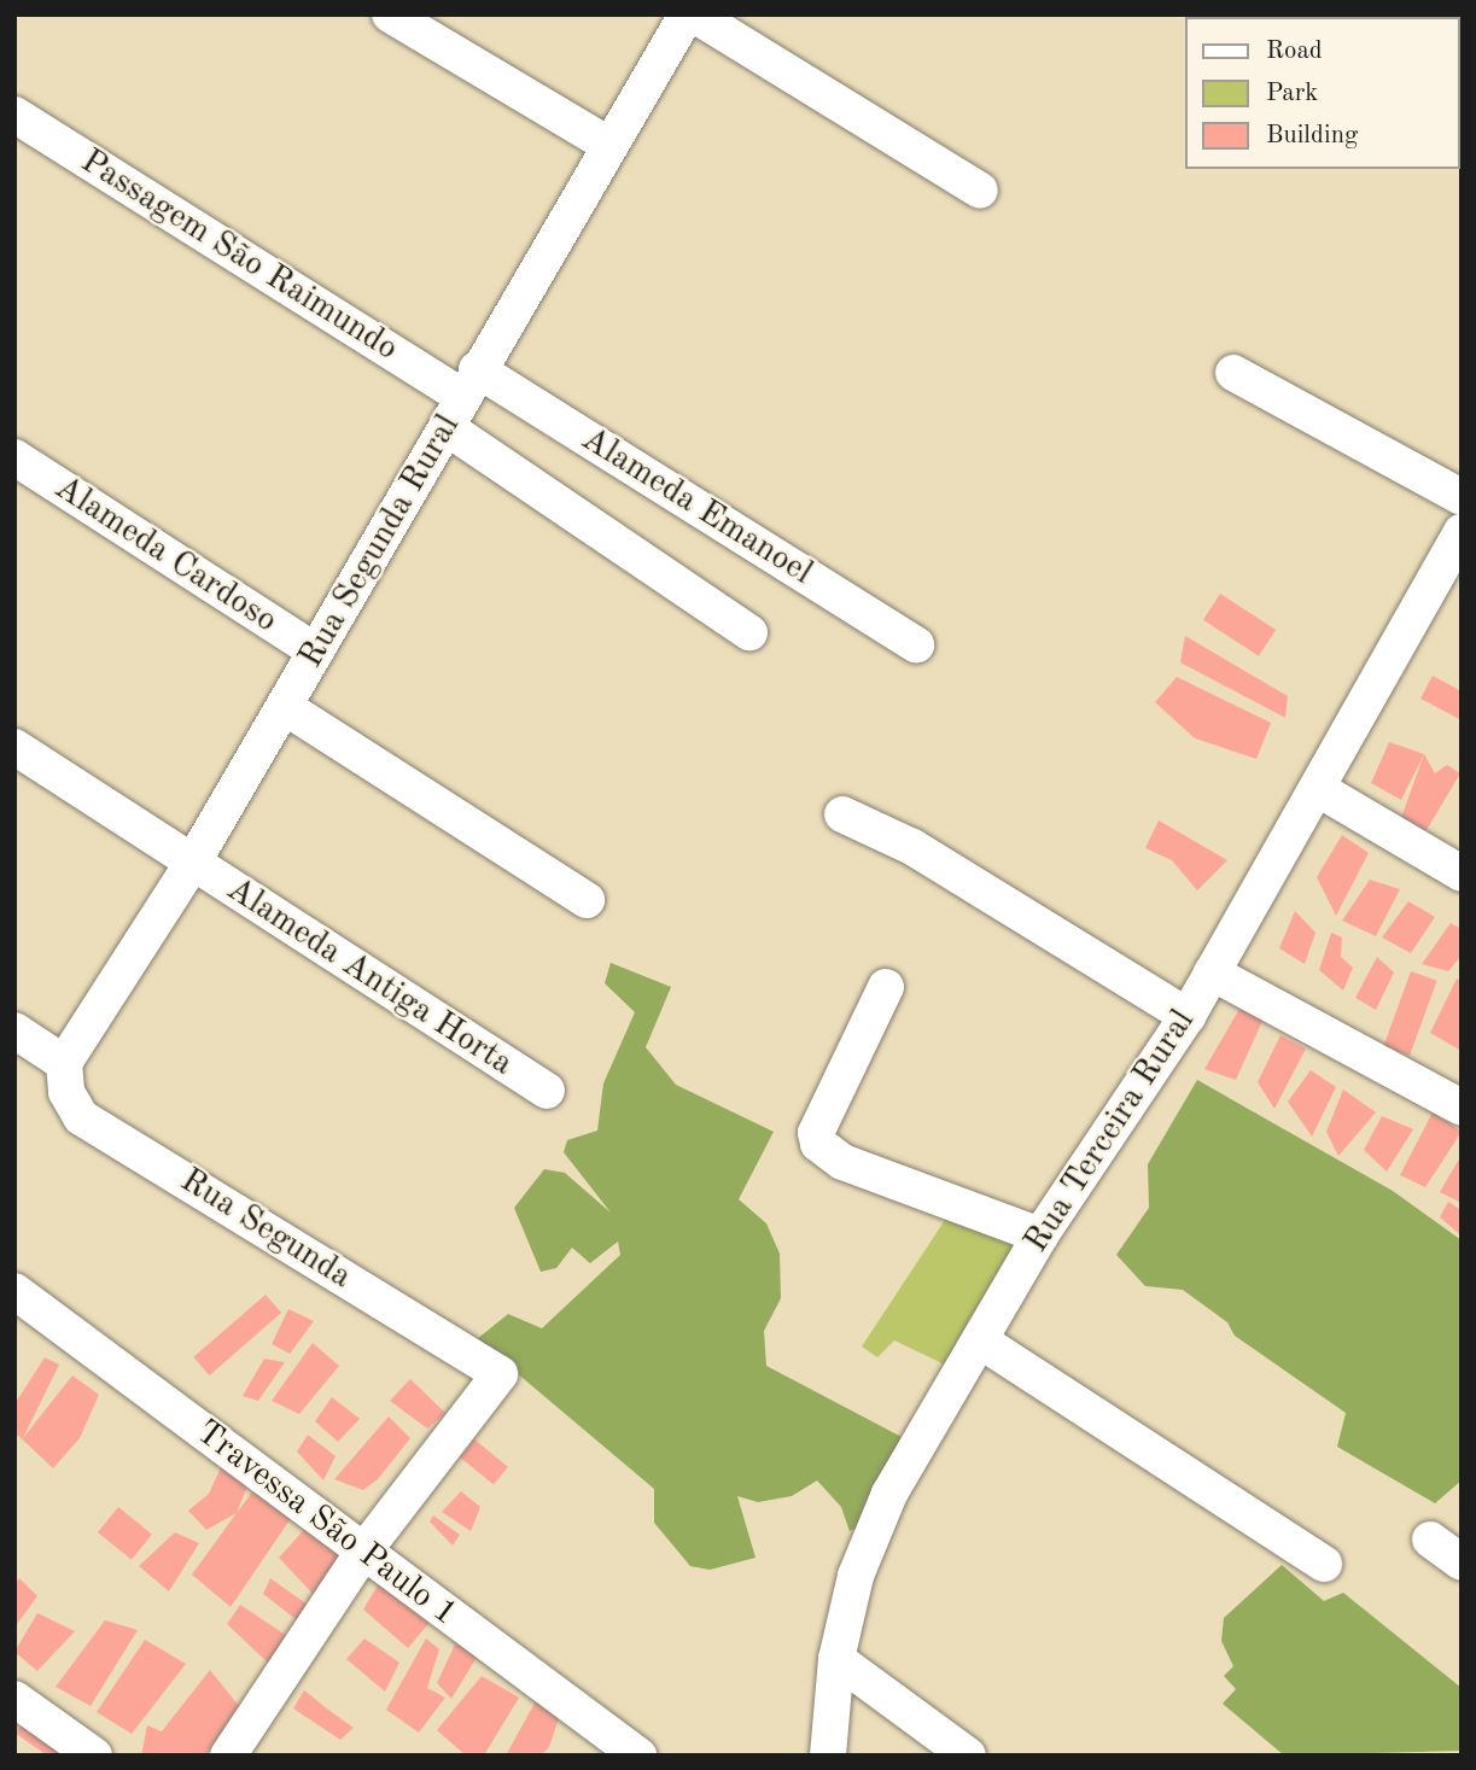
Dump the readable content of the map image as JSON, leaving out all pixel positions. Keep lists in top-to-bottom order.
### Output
{
  "streets": {
    "street": [
      "Passagem São Raimundo",
      "Alameda Emanoel",
      "Rua Segunda Rural",
      "Alameda Cardoso",
      "Alameda Antiga Horta",
      "Rua Terceira Rural",
      "Rua Segunda",
      "Travessa São Paulo 1"
    ]
  },
  "crossings": [
    ["Passagem São Raimundo", "Alameda Emanoel"],
    ["Passagem São Raimundo", "Rua Segunda Rural"],
    ["Alameda Emanoel", "Rua Segunda Rural"],
    ["Rua Segunda Rural", "Alameda Cardoso"],
    ["Rua Segunda Rural", "Alameda Antiga Horta"],
    ["Rua Segunda Rural", "Rua Segunda"],
    ["Rua Segunda", "Travessa São Paulo 1"]
  ],
  "legend": ["Road", "Park", "Building"]
}
